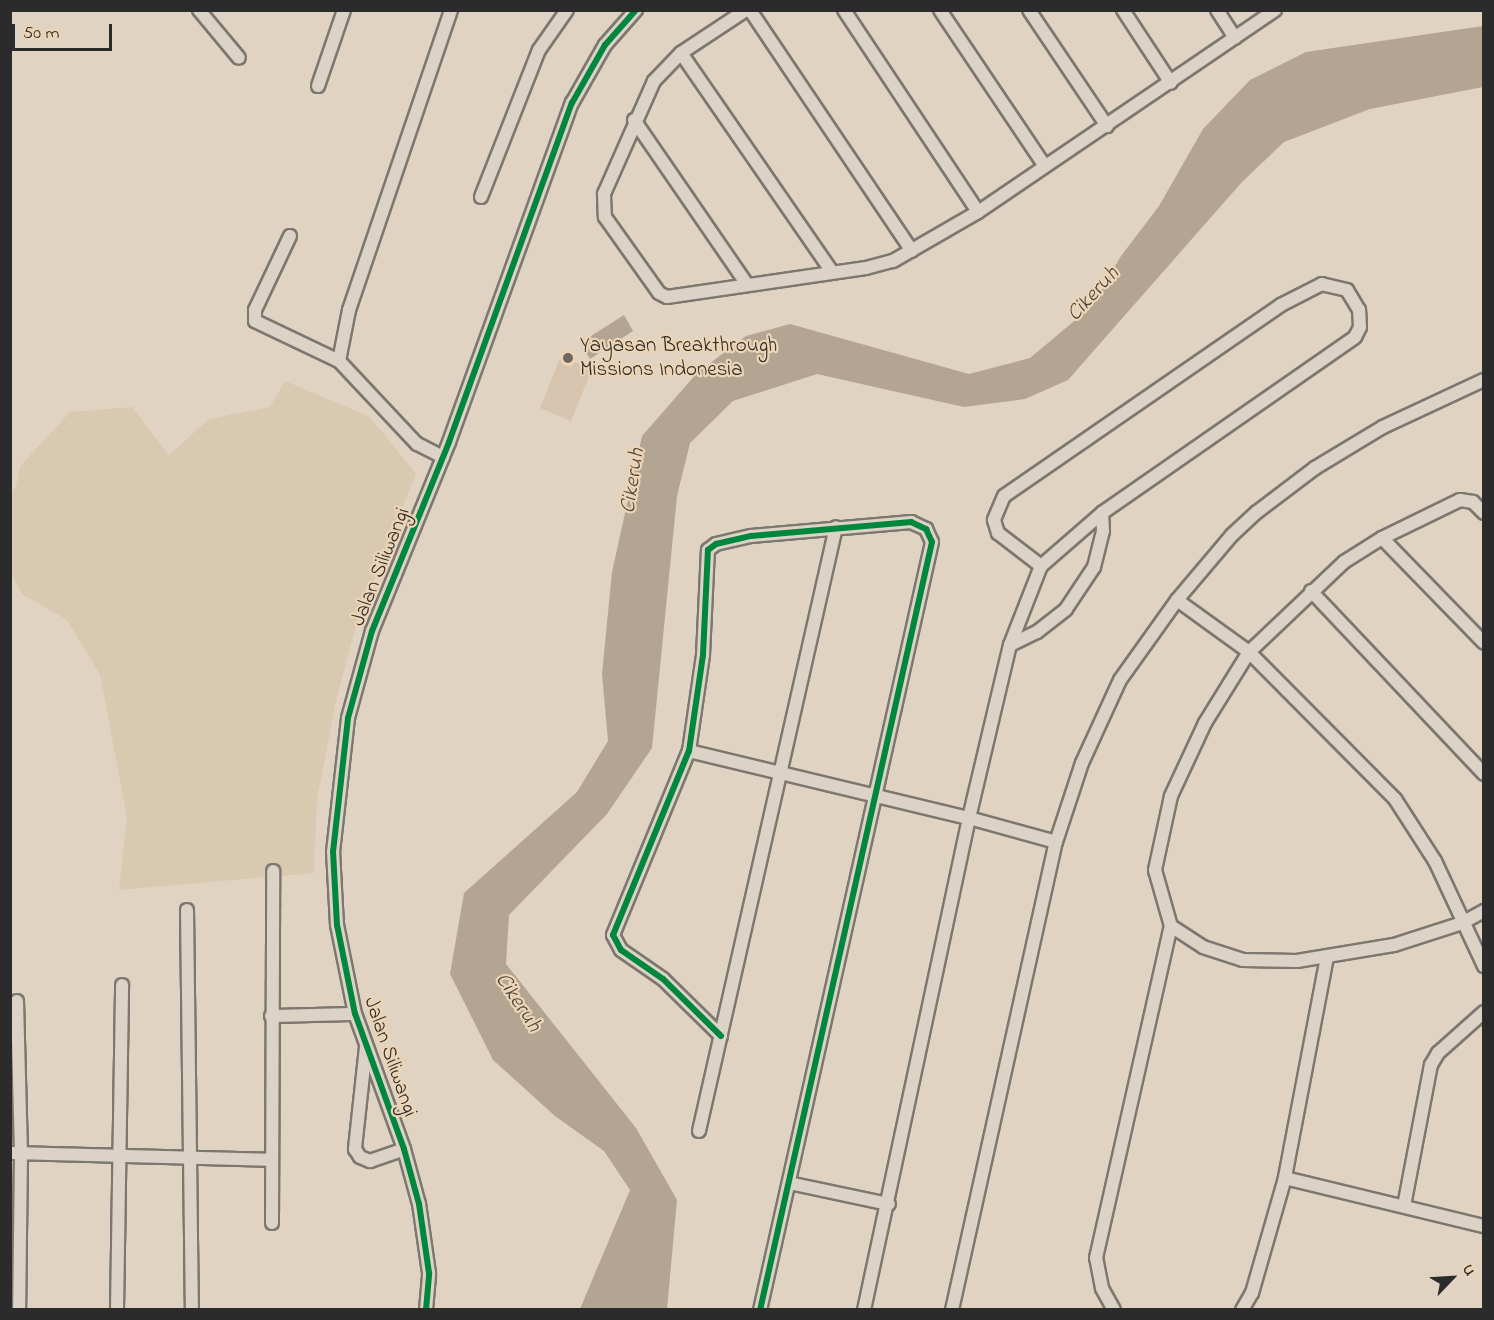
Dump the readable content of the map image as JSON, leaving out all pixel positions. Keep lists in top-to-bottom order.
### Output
{
  "streets": {
    "street": ["Jalan Siliwangi"]
  },
  "water": ["Cikeruh"],
  "places": ["Yayasan Breakthrough Missions Indonesia"],
  "scale_bar": "50 m",
  "north": "top right"
}
